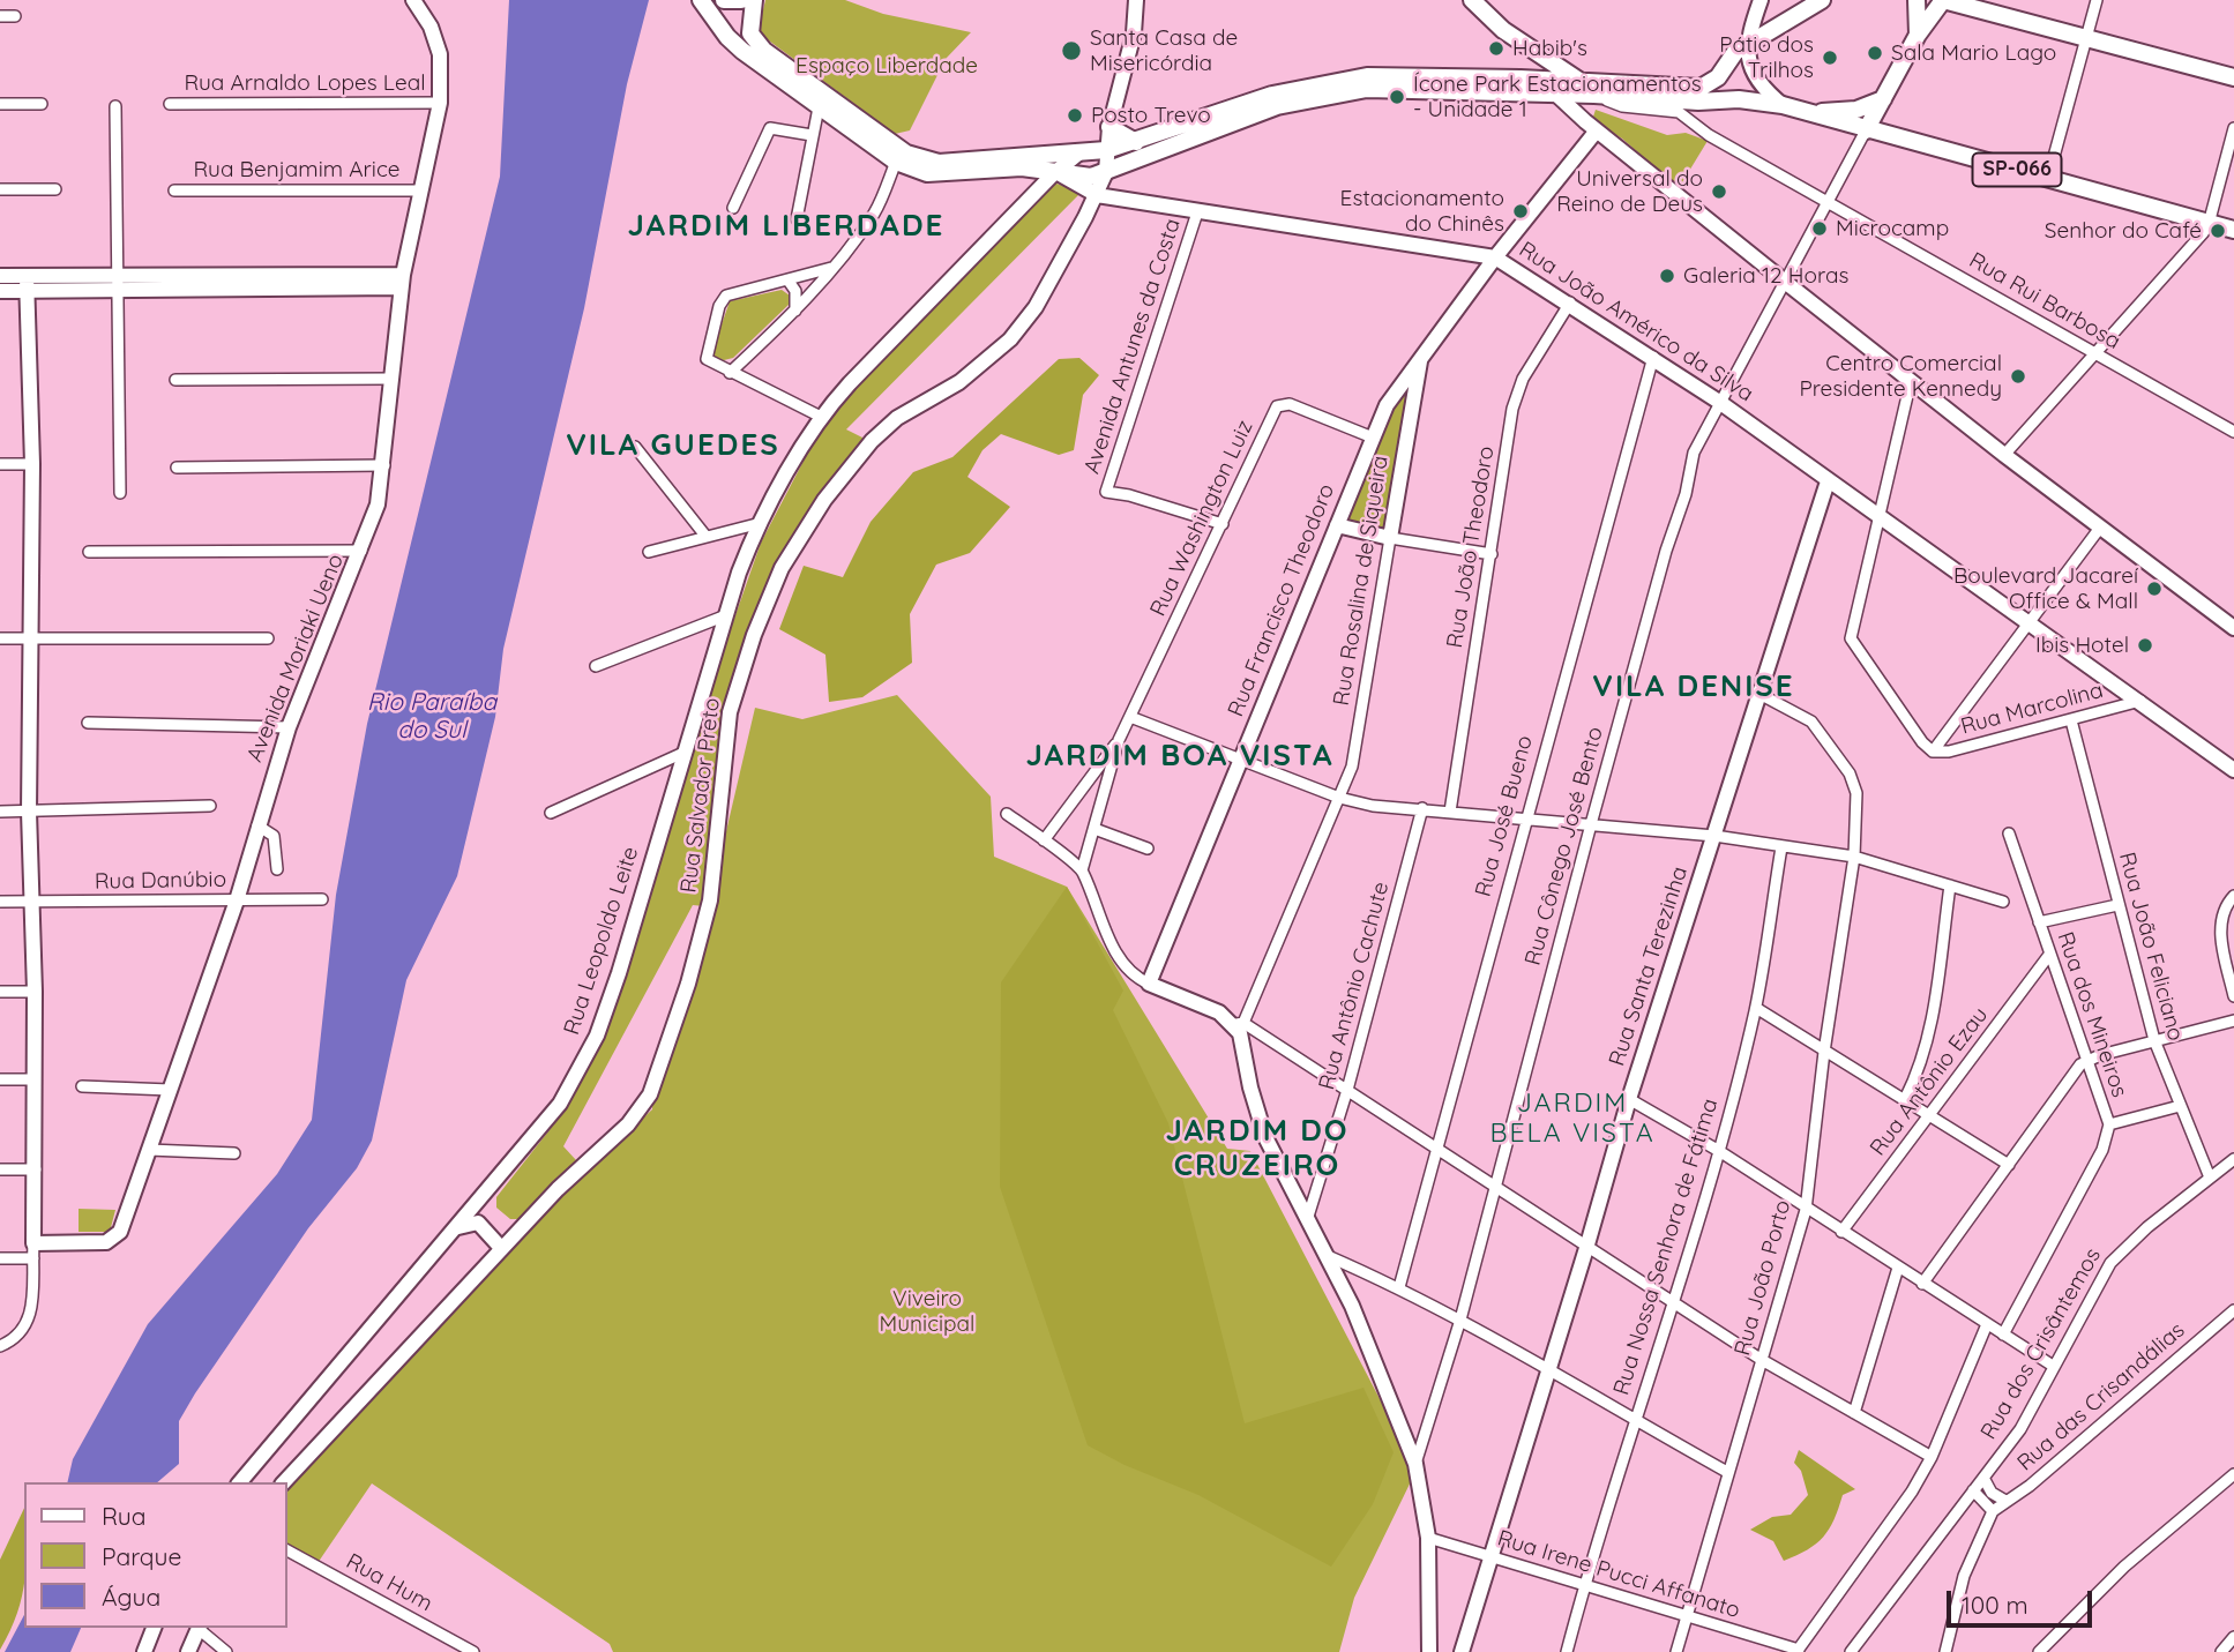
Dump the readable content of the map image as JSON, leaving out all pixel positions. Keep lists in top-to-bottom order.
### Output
{
  "streets": {
    "main road": [
      "SP-066",
      "Rua João Américo da Silva",
      "Rua Rosalina de Siqueira",
      "Rua Francisco Theodoro",
      "Avenida Moriaki Ueno",
      "Rua Salvador Preto",
      "Rua Leopoldo Leite",
      "Rua Santa Terezinha"
    ],
    "street": [
      "Rua Arnaldo Lopes Leal",
      "Rua Benjamim Arice",
      "Rua Rui Barbosa",
      "Avenida Antunes da Costa",
      "Rua Washington Luiz",
      "Rua João Theodoro",
      "Rua Marcolina",
      "Rua José Bueno",
      "Rua Cônego José Bento",
      "Rua Danúbio",
      "Rua João Feliciano",
      "Rua Antônio Cachute",
      "Rua dos Mineiros",
      "Rua Antônio Ezau",
      "Rua Nossa Senhora de Fátima",
      "Rua João Porto",
      "Rua dos Crisântemos",
      "Rua das Crisandálias",
      "Rua Irene Pucci Affanato",
      "Rua Hum"
    ]
  },
  "crossings": [
    ["Rua Arnaldo Lopes Leal", "Avenida Moriaki Ueno"],
    ["Rua Benjamim Arice", "Avenida Moriaki Ueno"],
    ["SP-066", "Rua Rui Barbosa"],
    ["SP-066", "Rua Cônego José Bento"],
    ["Rua Rui Barbosa", "Rua Cônego José Bento"],
    ["Rua João Américo da Silva", "Avenida Antunes da Costa"],
    ["Rua João Américo da Silva", "Rua João Theodoro"],
    ["Rua João Américo da Silva", "Rua Francisco Theodoro"],
    ["Rua João Américo da Silva", "Rua Marcolina"],
    ["Rua João Américo da Silva", "Rua Salvador Preto"],
    ["Rua João Américo da Silva", "Rua José Bueno"],
    ["Rua João Américo da Silva", "Rua Cônego José Bento"],
    ["Rua João Américo da Silva", "Rua Leopoldo Leite"],
    ["Rua João Américo da Silva", "Rua Santa Terezinha"],
    ["Avenida Antunes da Costa", "Rua Washington Luiz"],
    ["Rua Washington Luiz", "Rua Francisco Theodoro"],
    ["Rua Rosalina de Siqueira", "Rua Francisco Theodoro"],
    ["Avenida Moriaki Ueno", "Rua Danúbio"],
    ["Rua Marcolina", "Rua João Feliciano"],
    ["Rua João Feliciano", "Rua dos Crisântemos"],
    ["Rua Santa Terezinha", "Rua João Porto"],
    ["Rua Santa Terezinha", "Rua Irene Pucci Affanato"],
    ["Rua dos Mineiros", "Rua Antônio Ezau"],
    ["Rua Nossa Senhora de Fátima", "Rua Irene Pucci Affanato"],
    ["Rua João Porto", "Rua Irene Pucci Affanato"]
  ],
  "districts": [
    "JARDIM LIBERDADE",
    "VILA GUEDES",
    "VILA DENISE",
    "JARDIM BOA VISTA",
    "JARDIM BELA VISTA",
    "JARDIM DO CRUZEIRO"
  ],
  "water": ["Rio Paraíba do Sul"],
  "parks": ["Espaço Liberdade", "Viveiro Municipal"],
  "places": [
    "Habib's",
    "Santa Casa de Misericórdia",
    "Sala Mario Lago",
    "Pátio dos Trilhos",
    "Ícone Park Estacionamentos - Unidade 1",
    "Posto Trevo",
    "Universal do Reino de Deus",
    "Estacionamento do Chinês",
    "Microcamp",
    "Senhor do Café",
    "Galeria 12 Horas",
    "Centro Comercial Presidente Kennedy",
    "Boulevard Jacareí Office & Mall",
    "Ibis Hotel"
  ],
  "legend": ["Rua", "Parque", "Água"],
  "scale_bar": "100 m"
}
